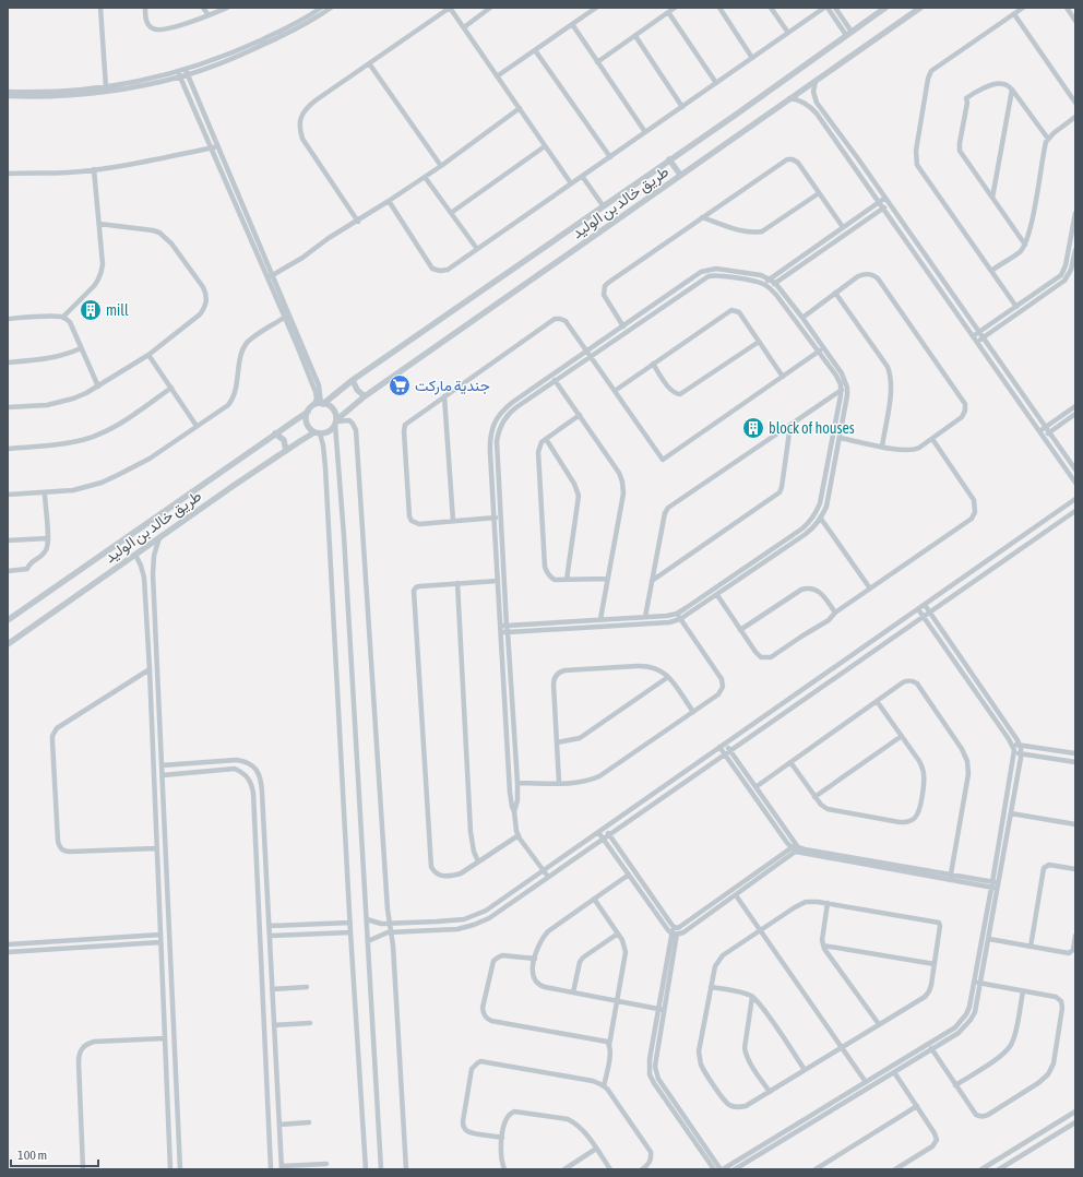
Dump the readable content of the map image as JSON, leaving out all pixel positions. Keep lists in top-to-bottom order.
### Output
{
  "streets": {
    "street": ["طريق خالد بن الوليد"]
  },
  "places": {
    "building": ["mill", "block of houses"],
    "supermarket": ["جندية ماركت"]
  },
  "scale_bar": "100 m"
}
